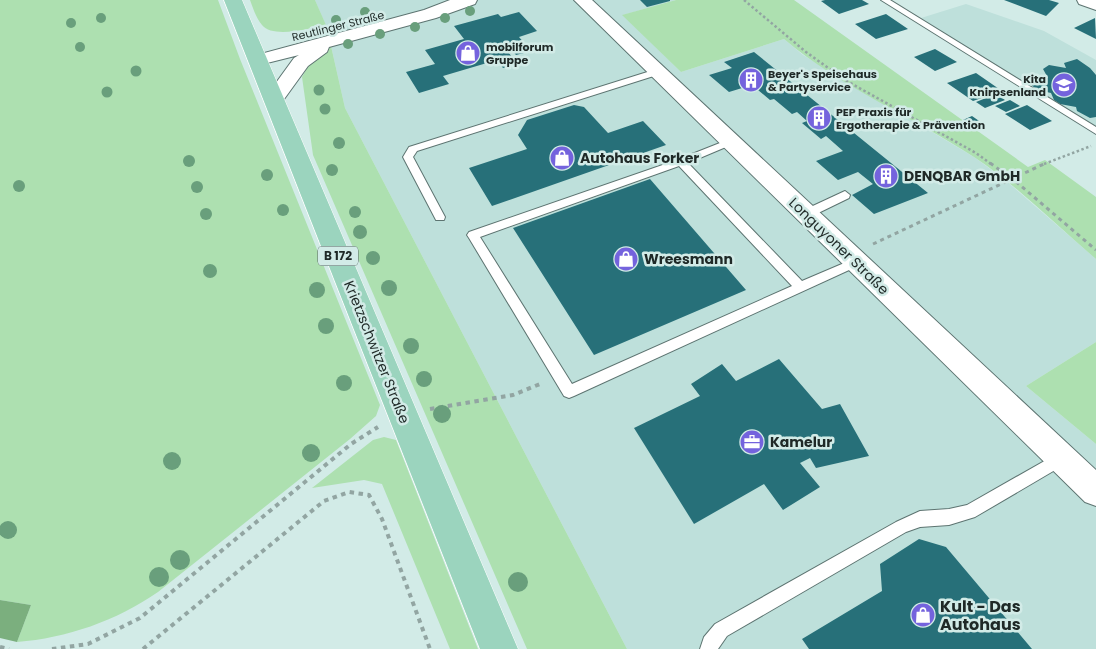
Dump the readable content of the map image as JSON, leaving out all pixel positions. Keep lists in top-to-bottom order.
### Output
{
  "streets": {
    "main road": ["B 172", "Krietzschwitzer Straße"],
    "street": ["Reutlinger Straße", "Longuyoner Straße"]
  },
  "crossings": [
    ["Reutlinger Straße", "Krietzschwitzer Straße"]
  ],
  "places": {
    "shop": [
      "mobilforum Gruppe",
      "Autohaus Forker",
      "Wreesmann",
      "Kult - Das Autohaus"
    ],
    "building": ["Beyer's Speisehaus & Partyservice", "PEP Praxis für Ergotherapie & Prävention", "DENQBAR GmbH"],
    "school or university": ["Kita Knirpsenland"],
    "office": ["Kamelur"]
  }
}
